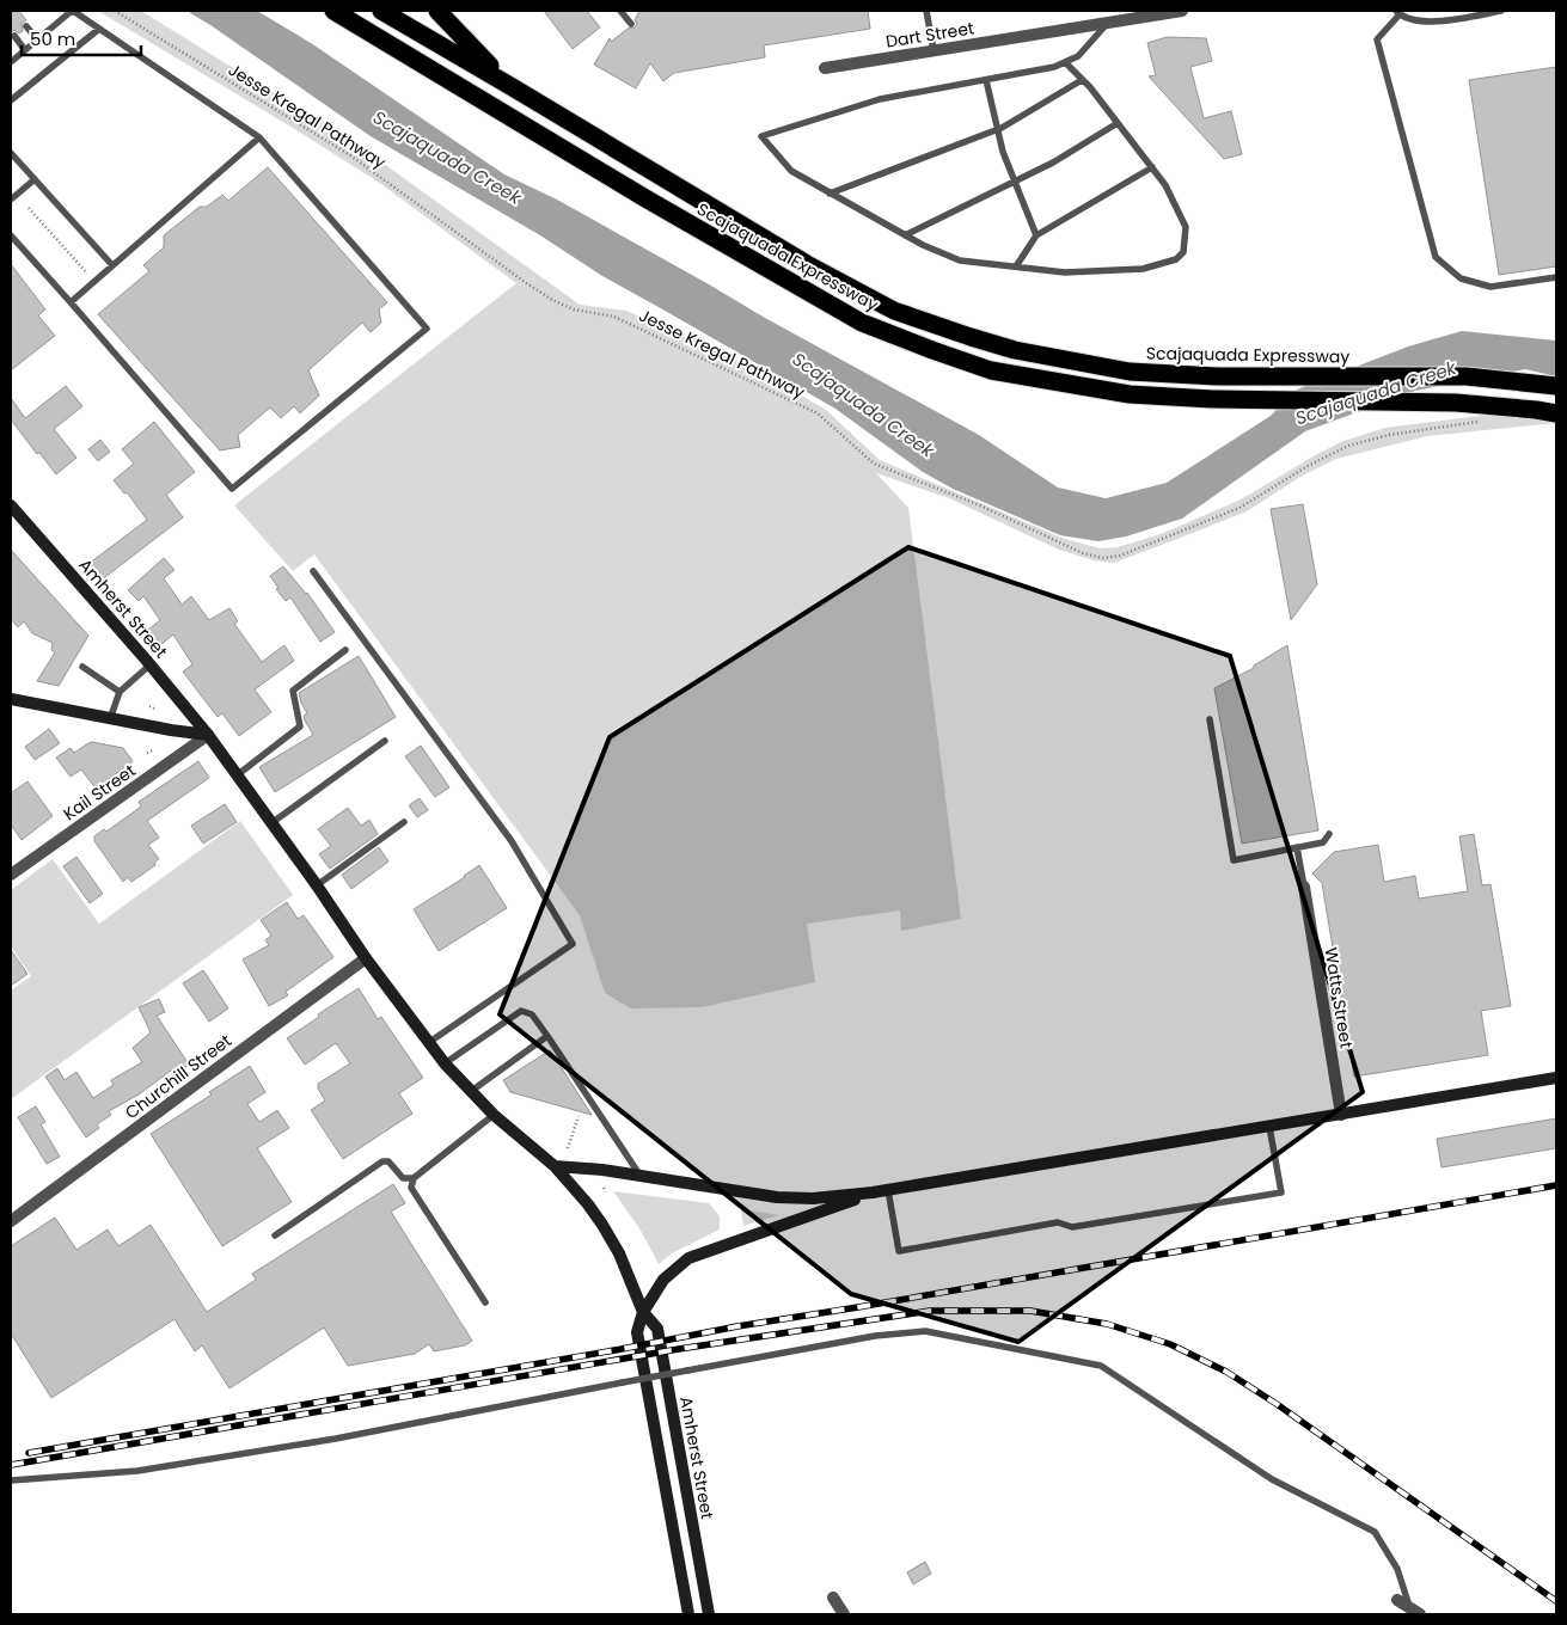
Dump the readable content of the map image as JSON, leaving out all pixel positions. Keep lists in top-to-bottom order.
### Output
{
  "streets": {
    "highway": ["Scajaquada Expressway"],
    "main road": ["Amherst Street"],
    "street": [
      "Dart Street",
      "Kail Street",
      "Watts Street",
      "Churchill Street"
    ],
    "path": ["Jesse Kregal Pathway"]
  },
  "crossings": [
    ["Amherst Street", "Kail Street"],
    ["Amherst Street", "Churchill Street"]
  ],
  "water": ["Scajaquada Creek"],
  "scale_bar": "50 m"
}
